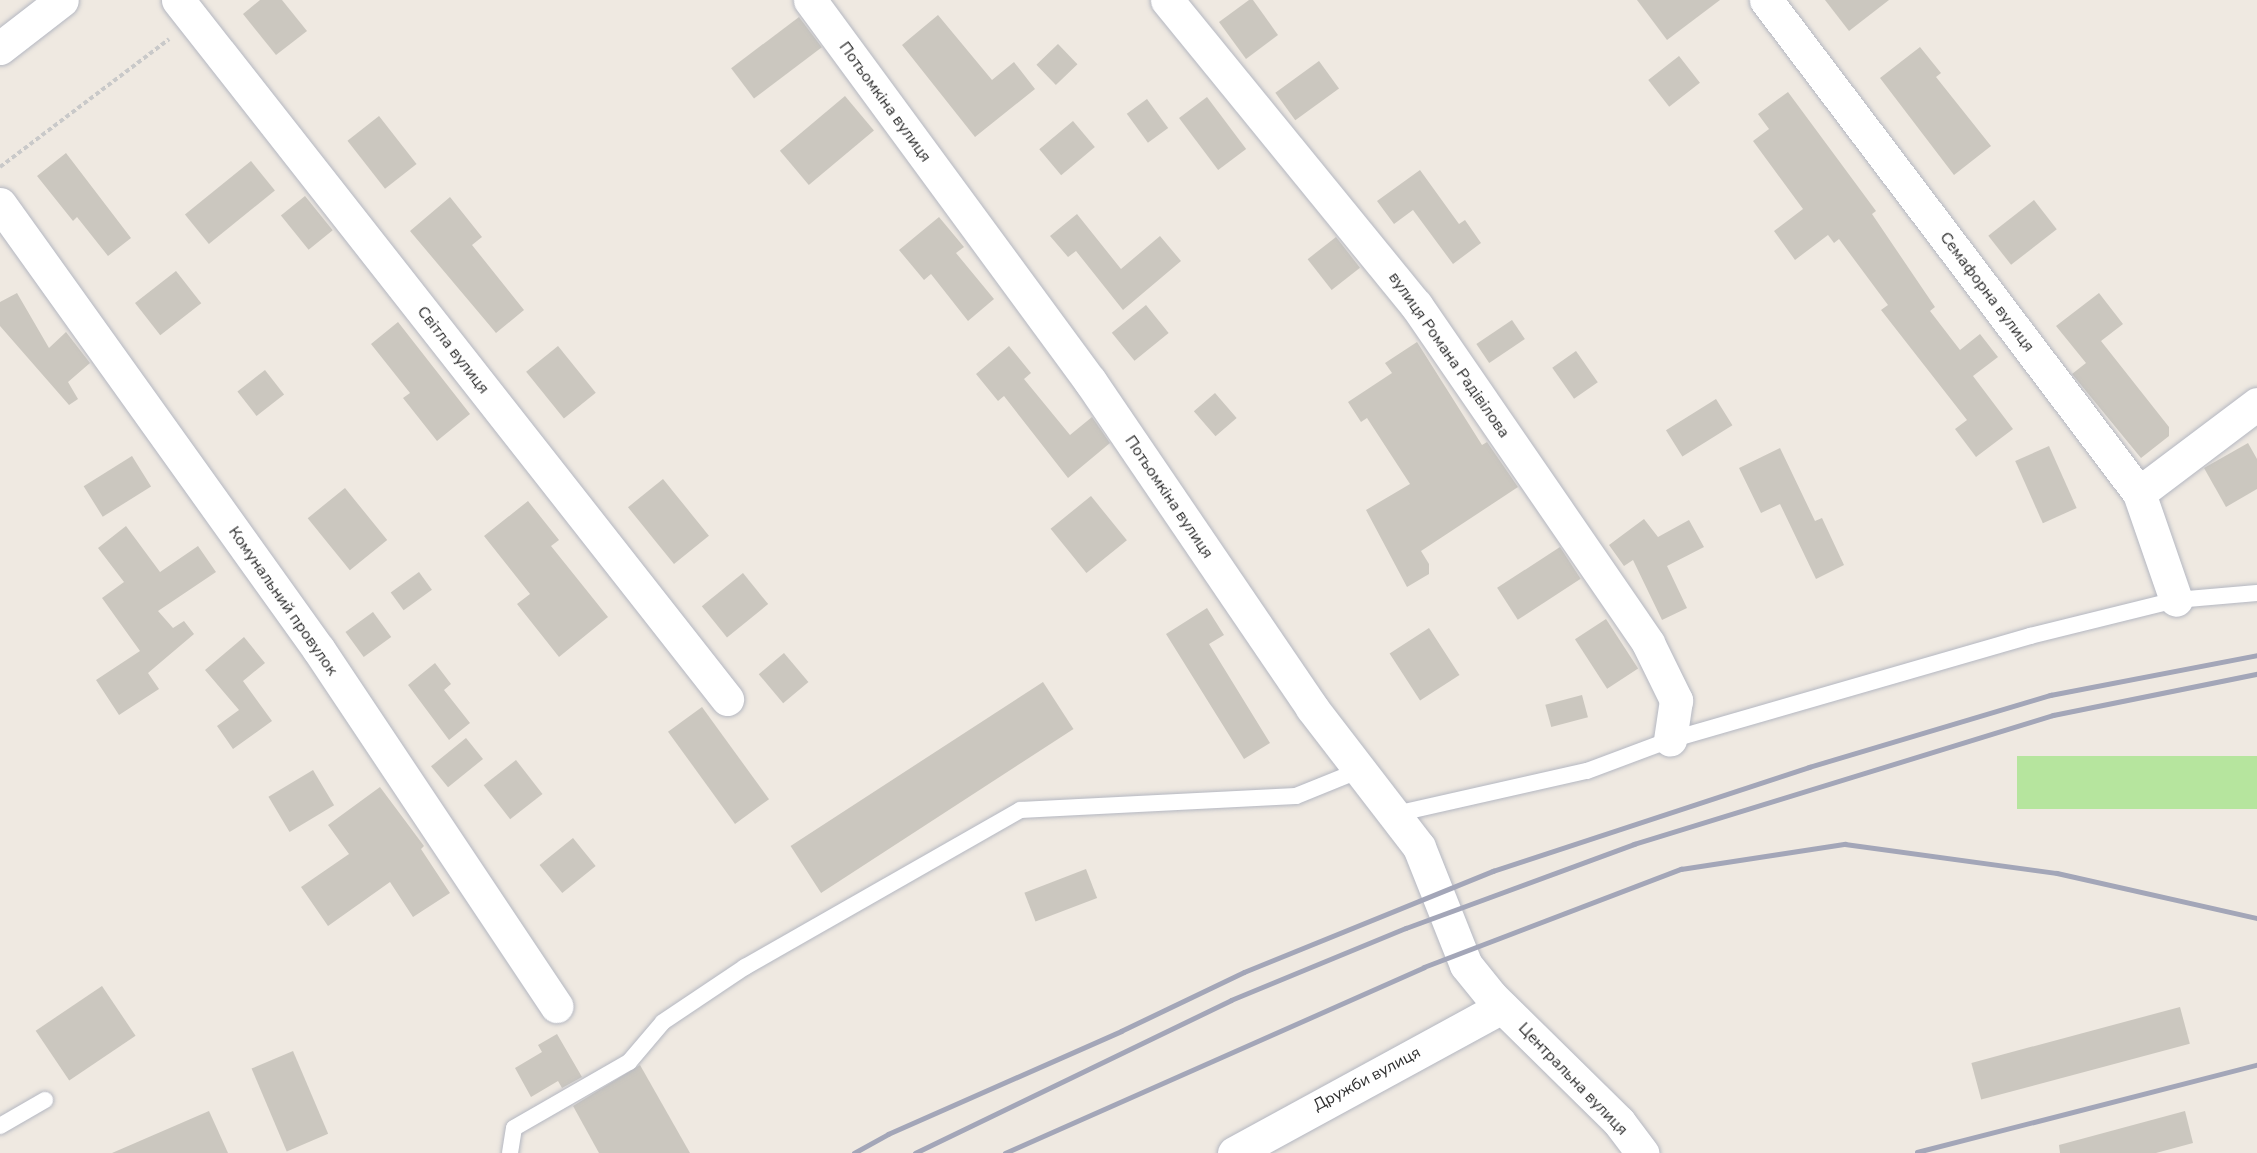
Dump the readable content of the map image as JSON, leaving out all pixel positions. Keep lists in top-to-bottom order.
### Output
{
  "streets": {
    "street": [
      "Потьомкіна вулиця",
      "Семафорна вулиця",
      "Світла вулиця",
      "вулиця Романа Радівілова",
      "Комунальний провулок",
      "Дружби вулиця",
      "Центральна вулиця"
    ]
  },
  "crossings": [
    ["Потьомкіна вулиця", "Дружби вулиця"],
    ["Потьомкіна вулиця", "Центральна вулиця"],
    ["Дружби вулиця", "Центральна вулиця"]
  ]
}
